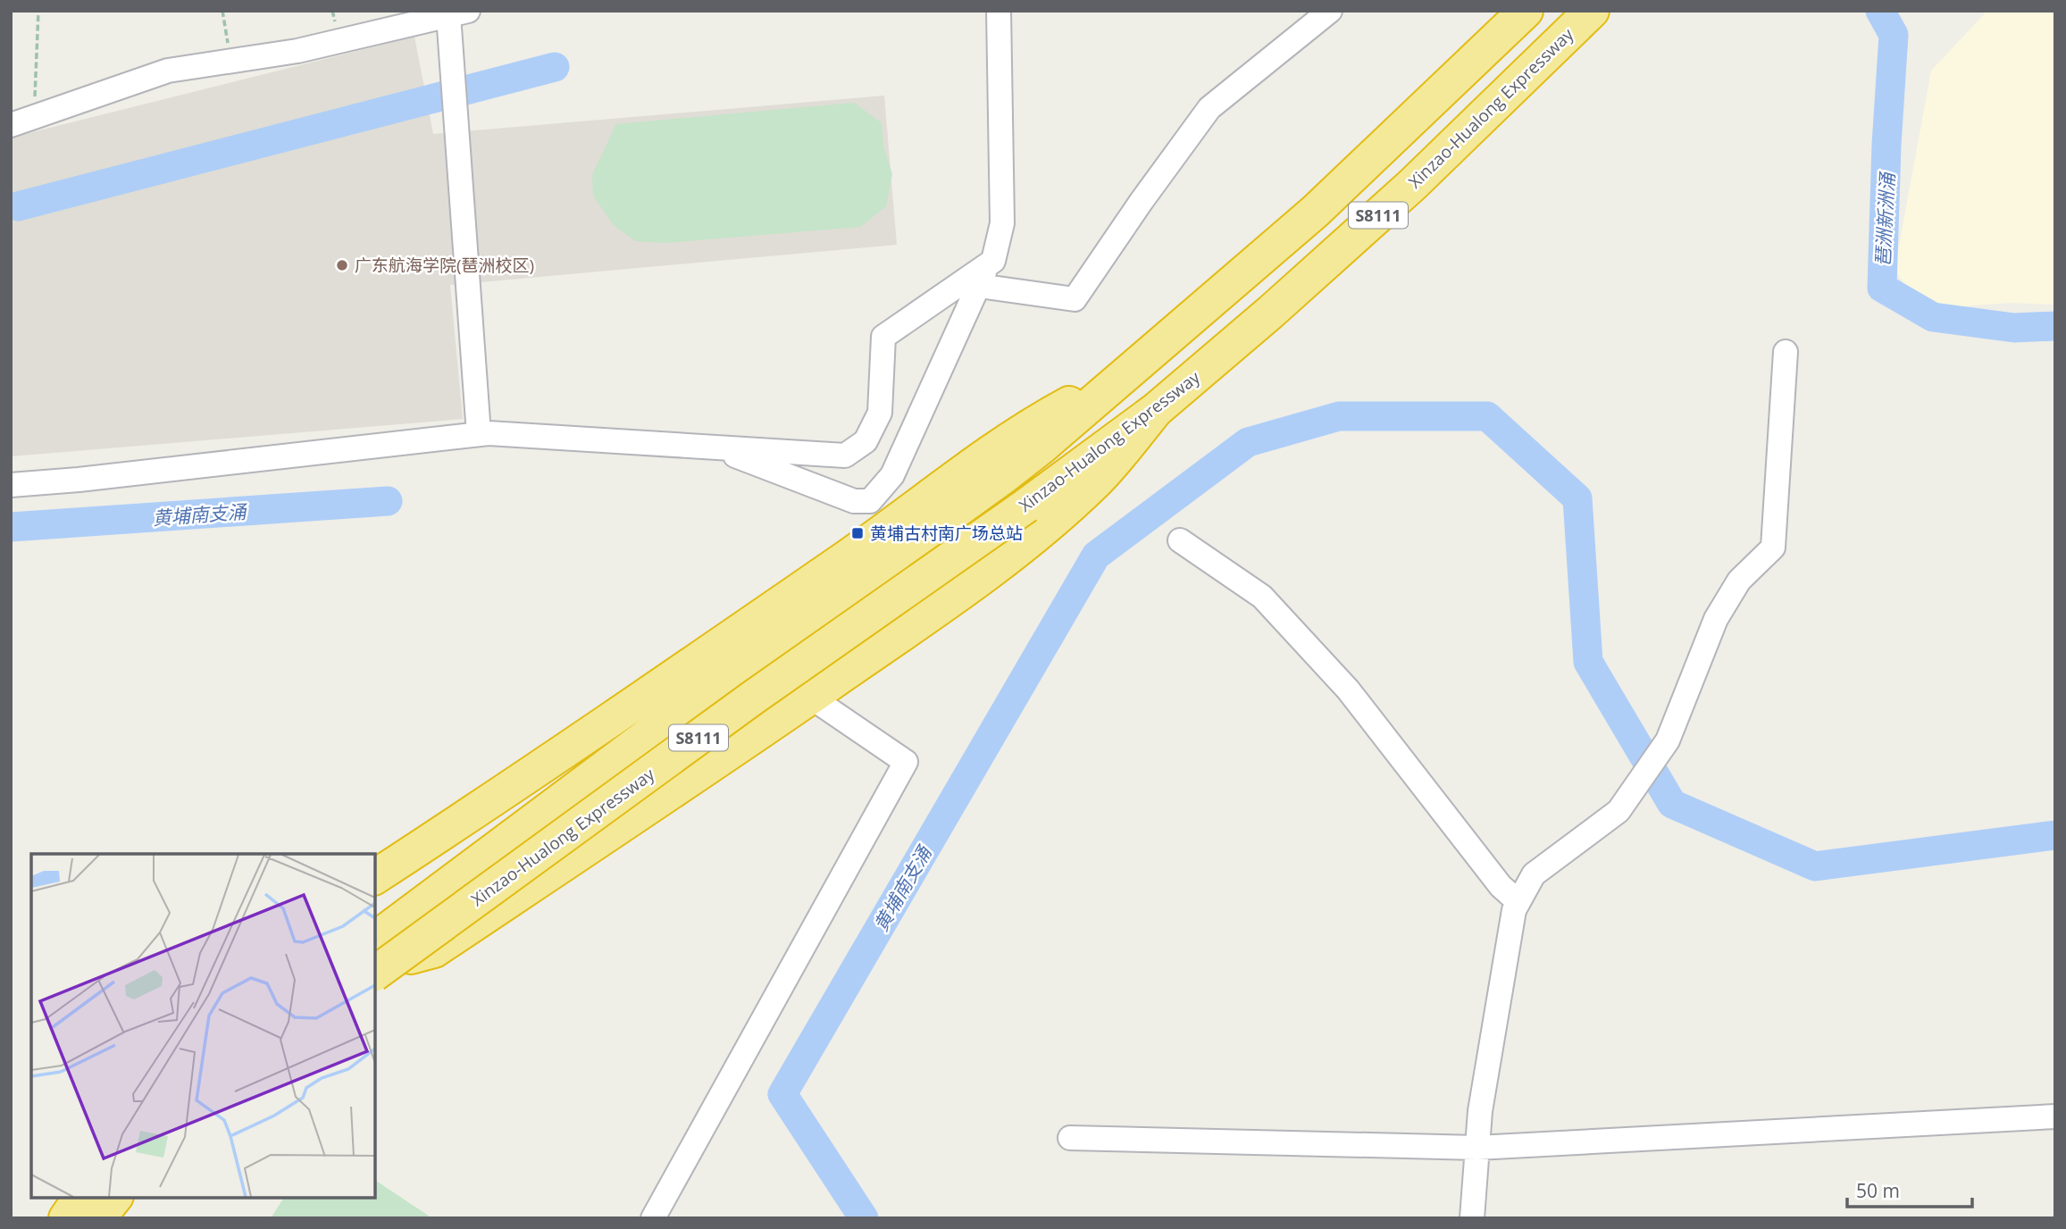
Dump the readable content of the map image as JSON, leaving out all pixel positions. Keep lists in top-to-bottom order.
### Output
{
  "streets": {
    "highway": ["Xinzao-Hualong Expressway", "S8111"]
  },
  "water": ["琶洲新洲涌", "黄埔南支涌"],
  "places": {
    "other": ["广东航海学院(琶洲校区)"],
    "transit": ["黄埔古村南广场总站"]
  },
  "scale_bar": "50 m"
}
